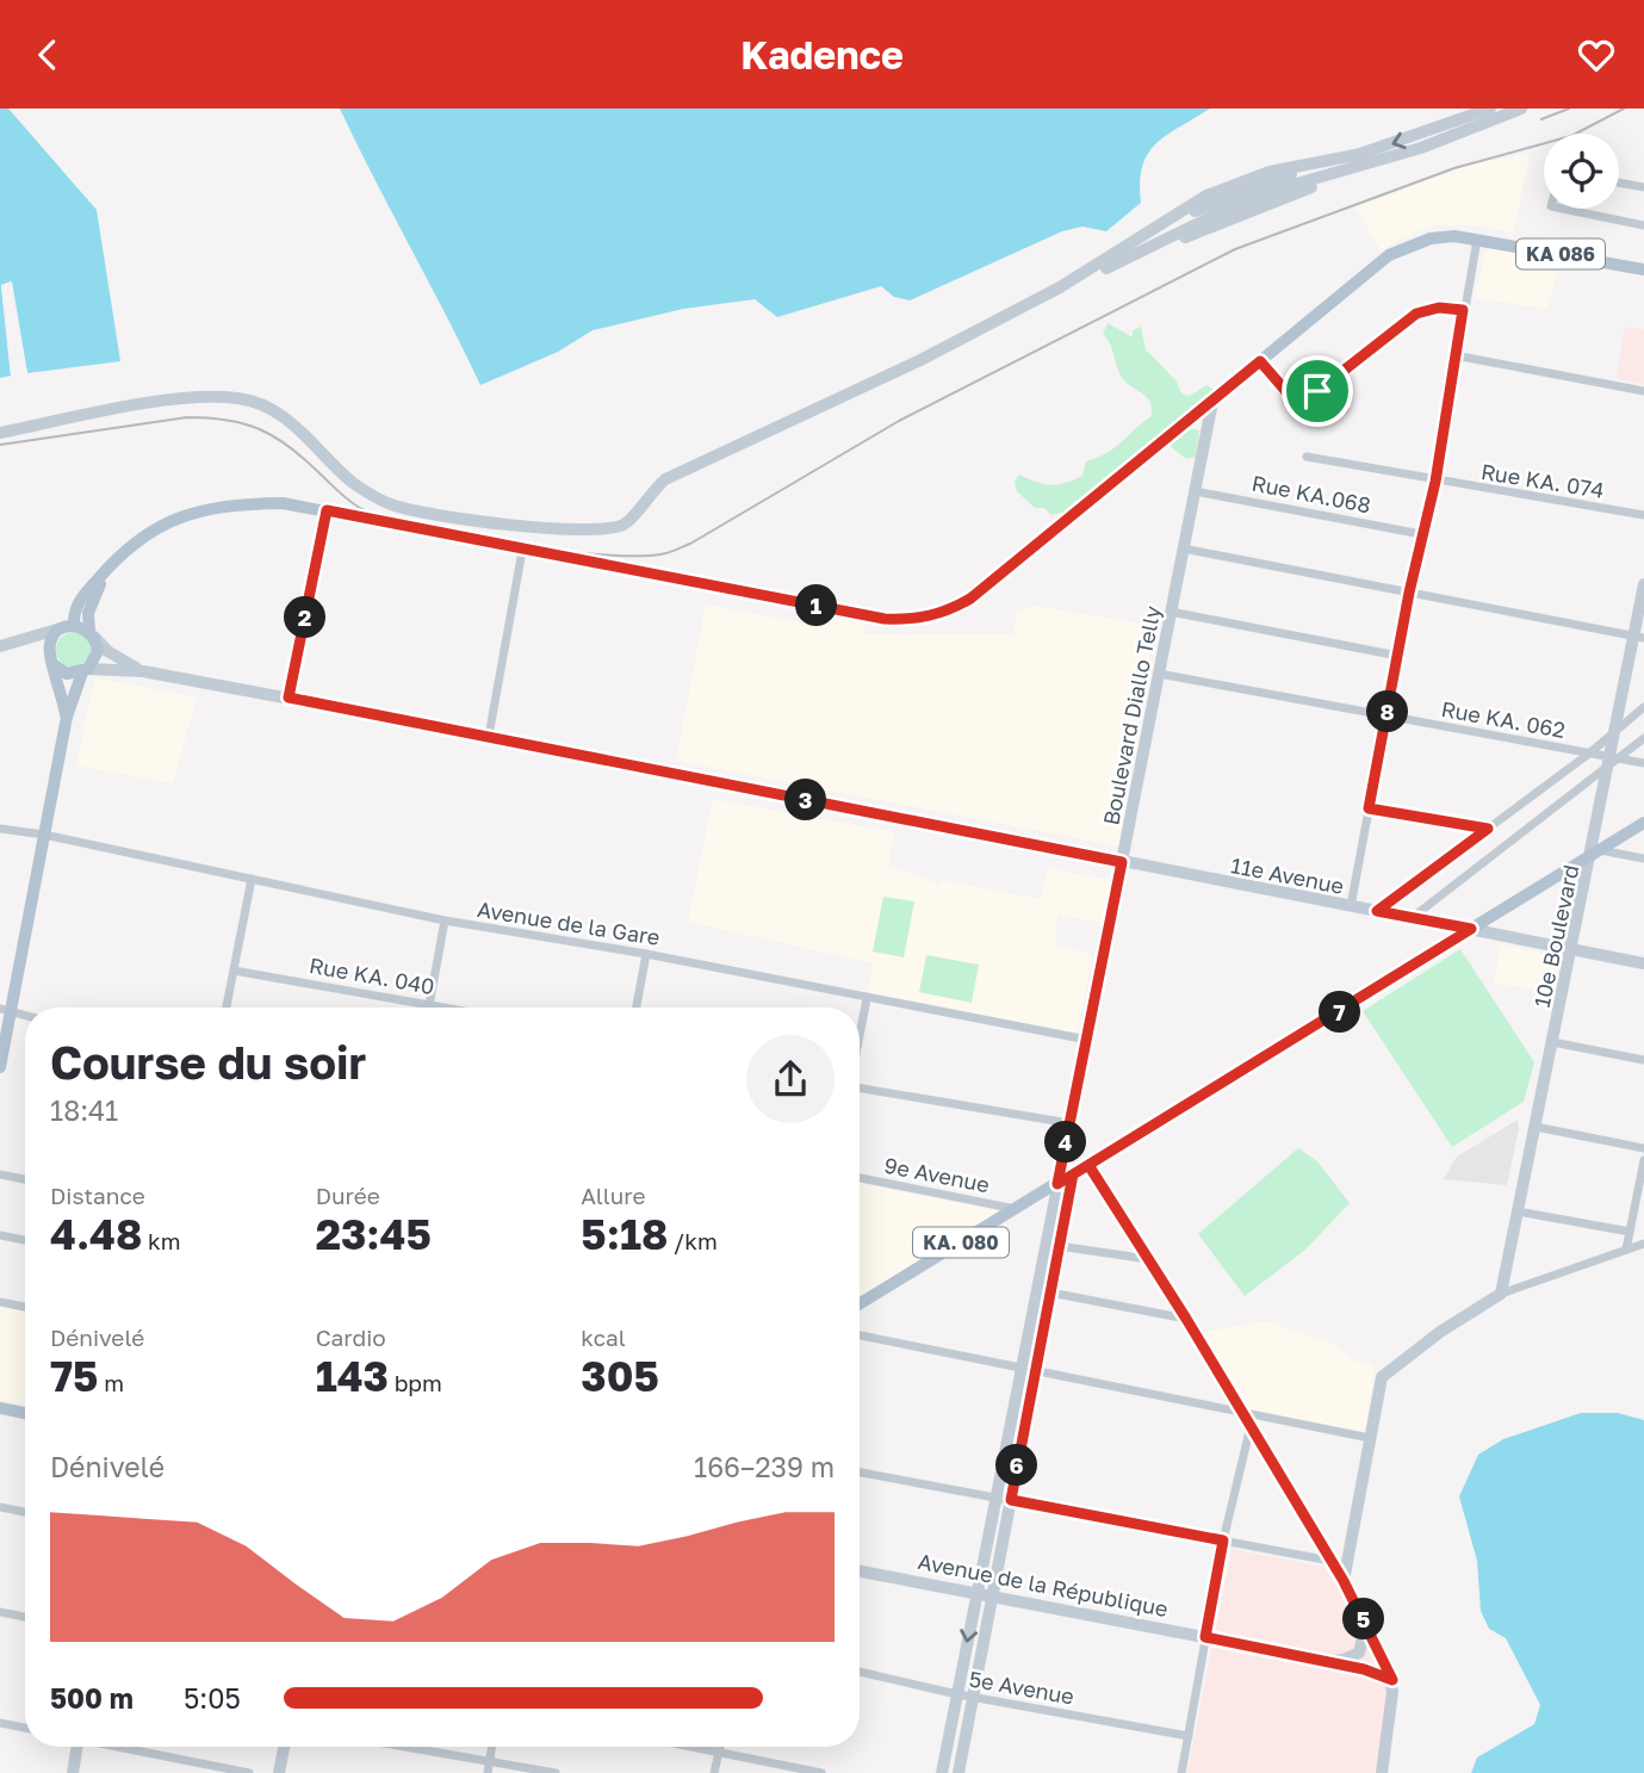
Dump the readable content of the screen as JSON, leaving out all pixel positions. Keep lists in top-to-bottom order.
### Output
{
  "streets": {
    "main road": ["KA 086", "KA. 080"],
    "street": [
      "Rue KA. 074",
      "Rue KA.068",
      "Boulevard Diallo Telly",
      "Rue KA. 062",
      "11e Avenue",
      "Avenue de la Gare",
      "10e Boulevard",
      "Rue KA. 040",
      "9e Avenue",
      "Avenue de la République",
      "5e Avenue"
    ]
  },
  "crossings": [
    ["KA 086", "Boulevard Diallo Telly"],
    ["Rue KA.068", "Boulevard Diallo Telly"],
    ["Boulevard Diallo Telly", "Rue KA. 062"],
    ["Boulevard Diallo Telly", "11e Avenue"],
    ["Boulevard Diallo Telly", "Avenue de la Gare"],
    ["Boulevard Diallo Telly", "KA. 080"],
    ["Boulevard Diallo Telly", "Avenue de la République"],
    ["Boulevard Diallo Telly", "5e Avenue"],
    ["Rue KA. 062", "10e Boulevard"],
    ["11e Avenue", "10e Boulevard"],
    ["9e Avenue", "KA. 080"]
  ],
  "page": {
    "header": "Kadence",
    "pins": [
      "1",
      "2",
      "8",
      "3",
      "7",
      "4",
      "6",
      "5"
    ],
    "heading": ["Course du soir", "18:41"],
    "stats": [
      ["Distance", "4.48 km"],
      ["Durée", "23:45"],
      ["Allure", "5:18 /km"],
      ["Dénivelé", "75 m"],
      ["Cardio", "143 bpm"],
      ["kcal", "305"]
    ],
    "chart": ["Dénivelé", "166–239 m"],
    "list": [
      {
        "name": "500 m",
        "note": "5:05"
      }
    ]
  }
}
